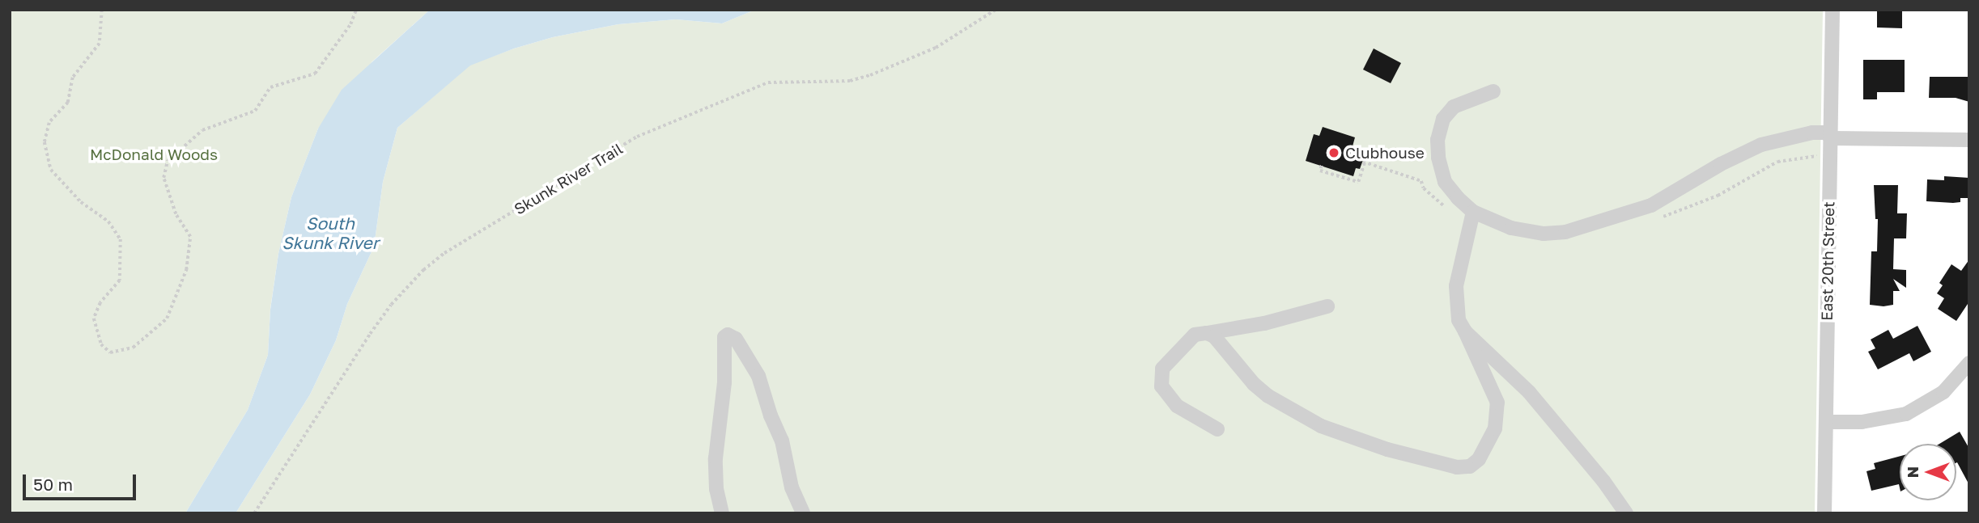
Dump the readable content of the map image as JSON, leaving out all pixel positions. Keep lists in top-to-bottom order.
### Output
{
  "streets": {
    "street": ["East 20th Street"],
    "path": ["Skunk River Trail"]
  },
  "water": ["South Skunk River"],
  "parks": ["McDonald Woods"],
  "places": ["Clubhouse"],
  "scale_bar": "50 m",
  "north": "left"
}
